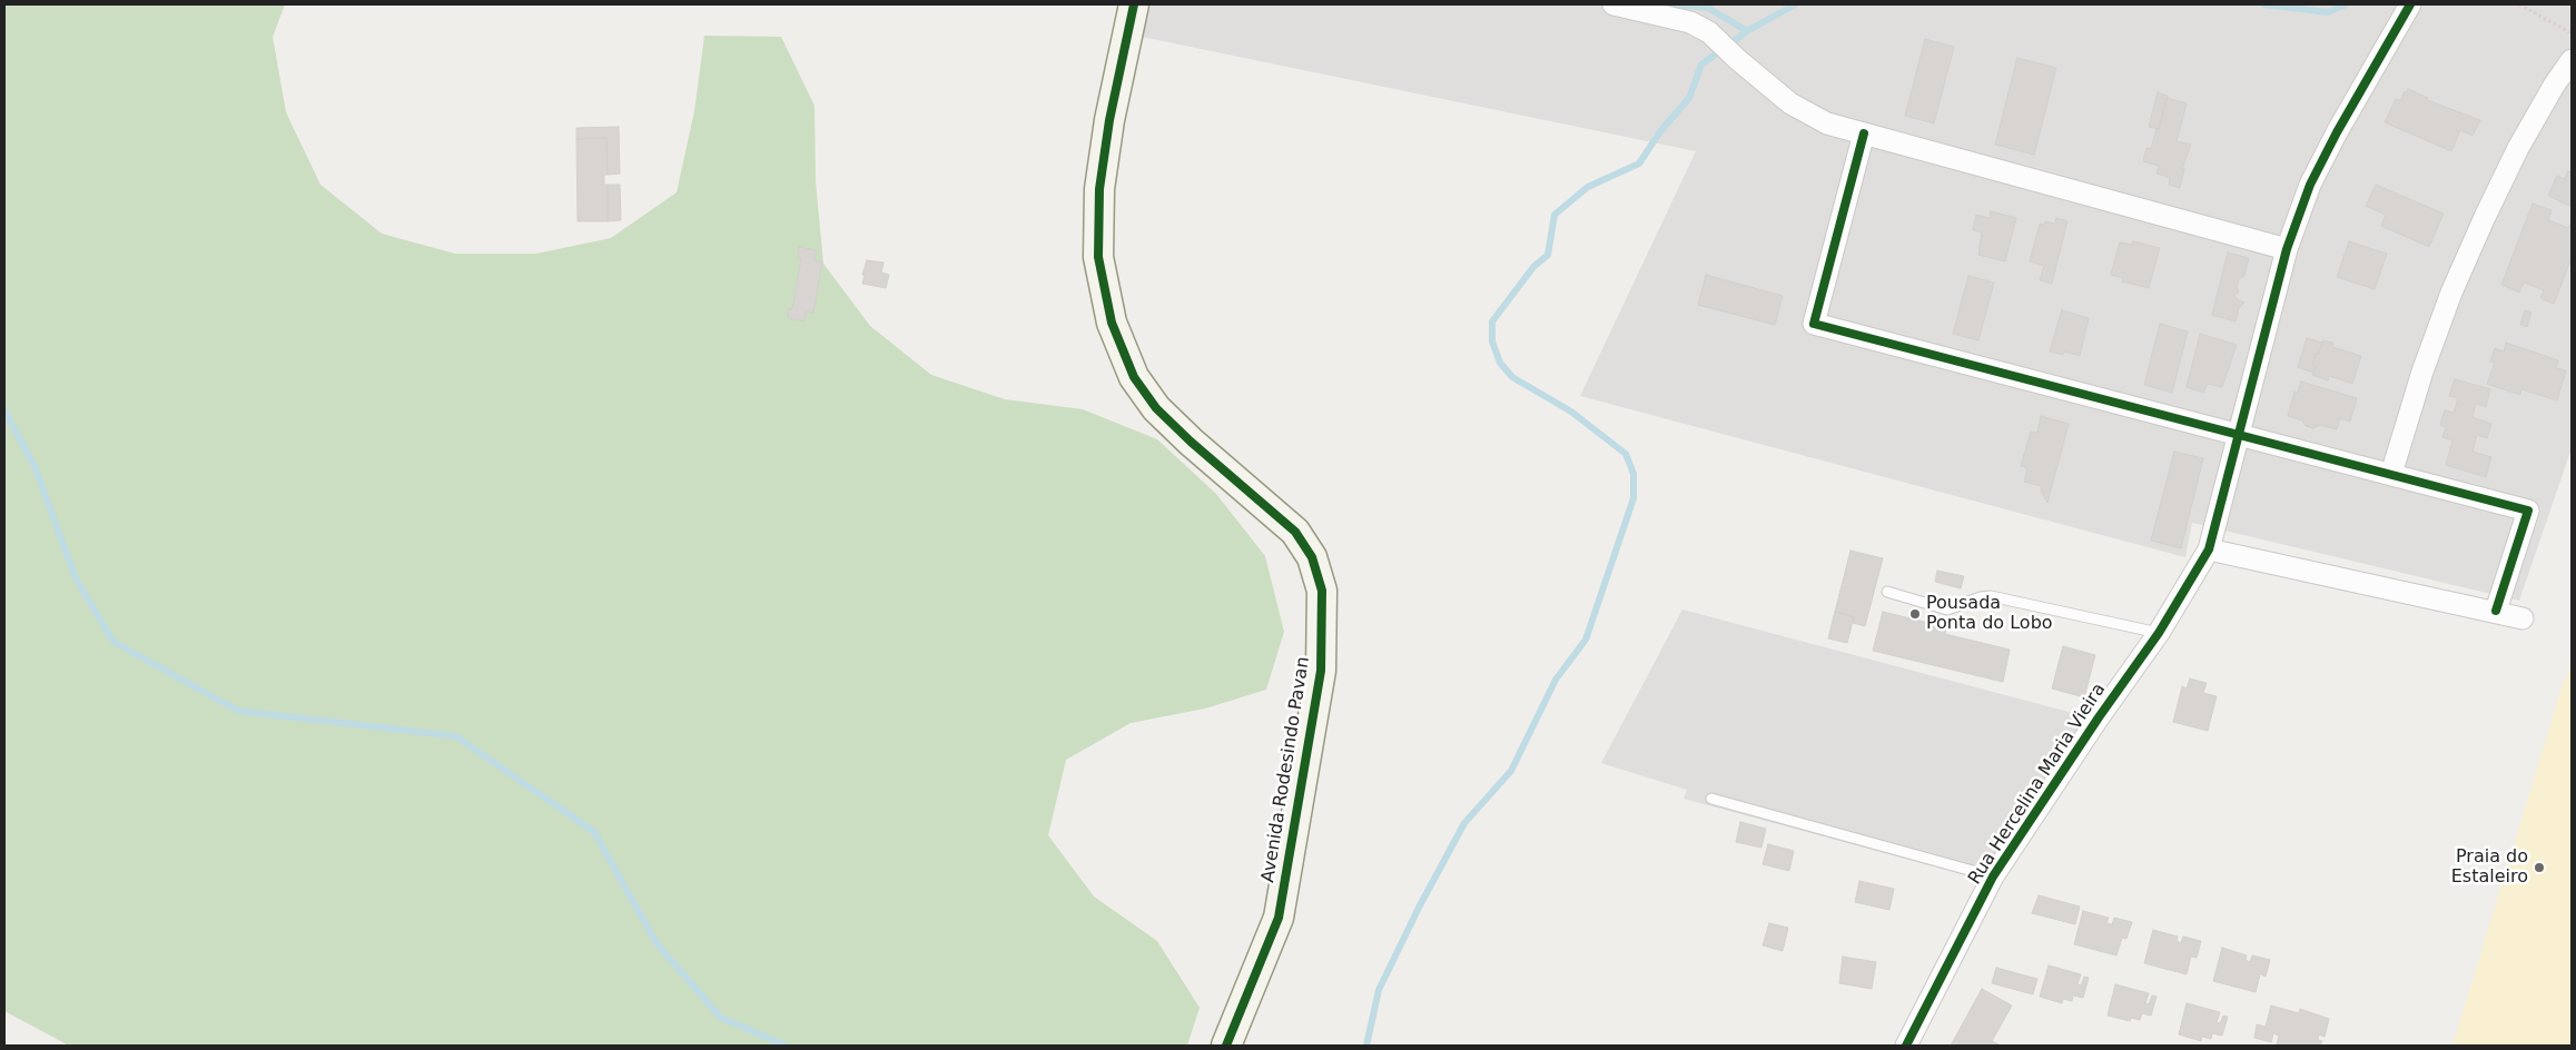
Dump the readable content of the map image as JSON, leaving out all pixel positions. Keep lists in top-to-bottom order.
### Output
{
  "streets": {
    "main road": ["Avenida Rodesindo Pavan"],
    "street": ["Rua Hercelina Maria Vieira"]
  },
  "places": ["Pousada Ponta do Lobo", "Praia do Estaleiro"]
}
